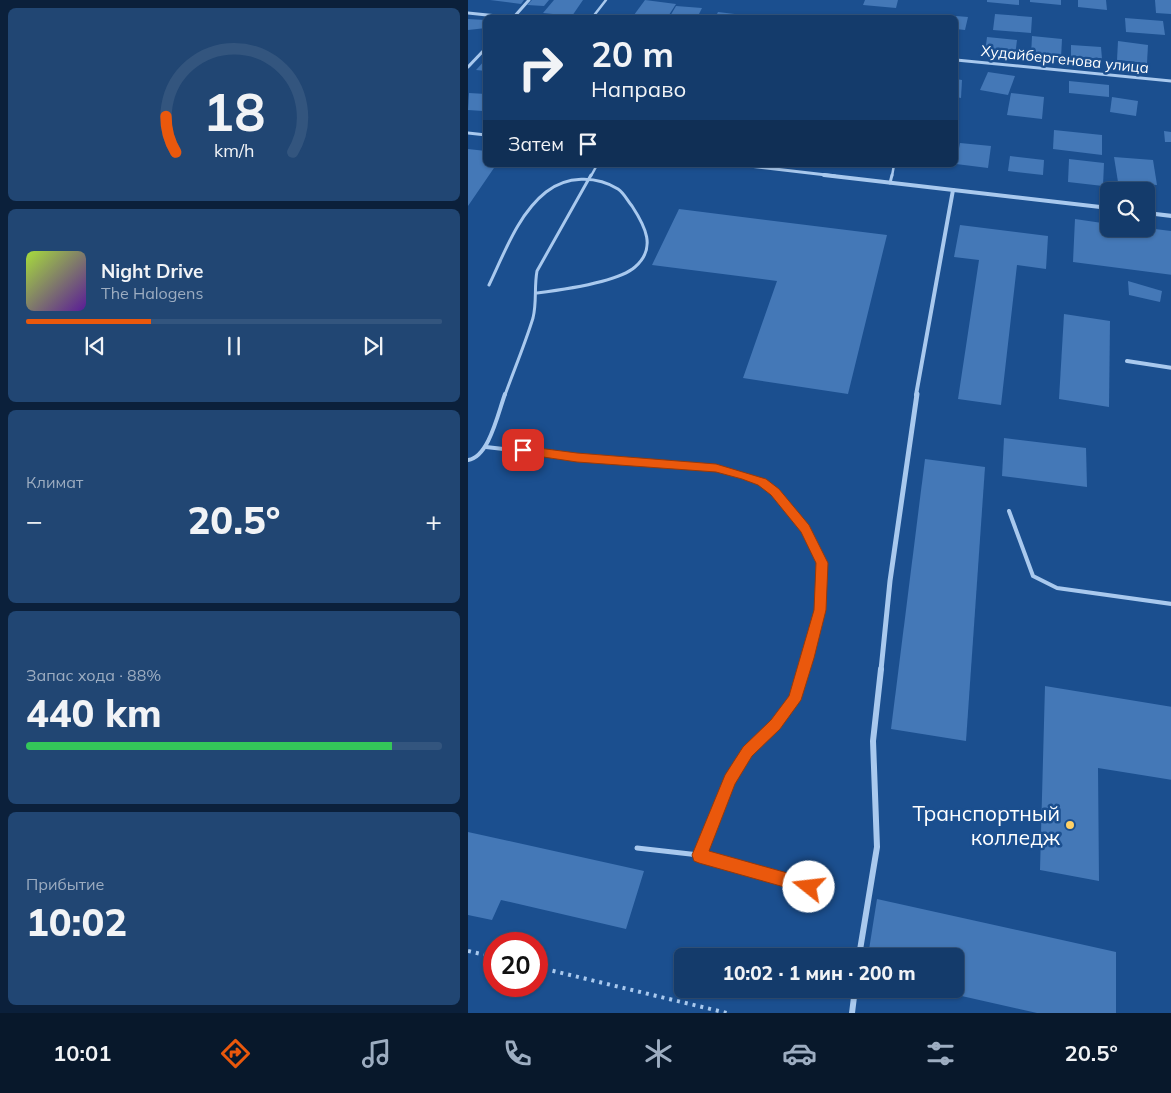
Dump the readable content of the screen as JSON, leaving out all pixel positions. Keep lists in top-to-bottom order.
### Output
{
  "streets": {
    "street": ["Худайбергенова улица"]
  },
  "places": ["Транспортный колледж"],
  "page": {
    "turn": ["20 m", "Направо"],
    "then": "Затем",
    "song": ["Night Drive", "The Halogens"],
    "tile": [
      "Климат",
      ["Запас хода · 88%", "440 km"],
      ["Прибытие", "10:02"]
    ],
    "heat": ["−", "20.5°", "+"],
    "limit": "20",
    "trip": "10:02 · 1 мин · 200 m",
    "tabs": ["10:01", "20.5°"],
    "gauge": ["18", "km/h"]
  }
}
